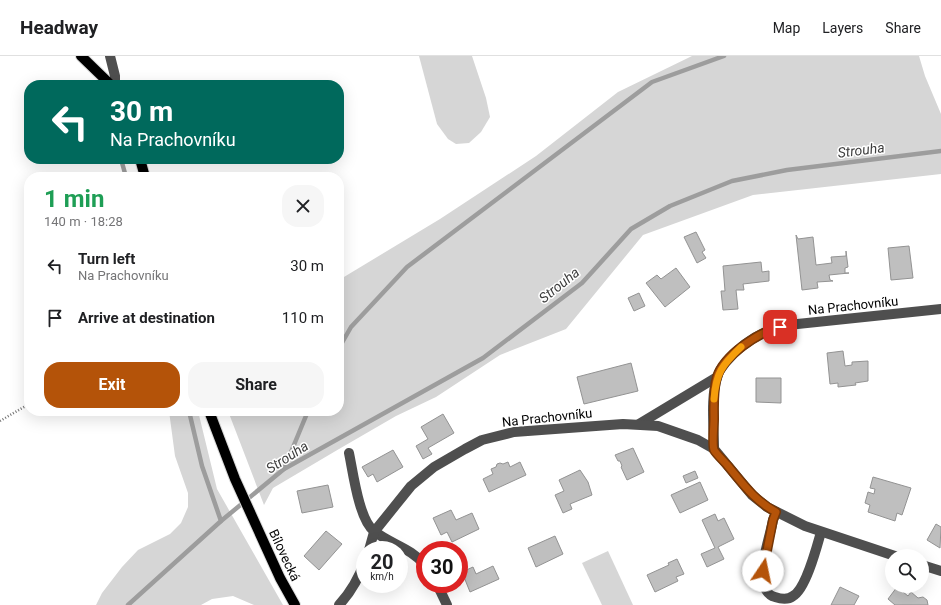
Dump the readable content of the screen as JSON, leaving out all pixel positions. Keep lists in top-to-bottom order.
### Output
{
  "streets": {
    "main road": ["Bílovecká"],
    "street": ["Na Prachovníku"]
  },
  "water": ["Strouha"],
  "page": {
    "header": "Headway",
    "nav": ["Map", "Layers", "Share"],
    "turn": ["30 m", "Na Prachovníku"],
    "heading": ["1 min", "140 m · 18:28"],
    "list": [
      {
        "name": "Turn left",
        "note": "Na Prachovníku",
        "value": "30 m"
      },
      {
        "name": "Arrive at destination",
        "value": "110 m"
      }
    ],
    "buttons": ["Exit", "Share"],
    "speed": "20 km/h",
    "limit": "30"
  }
}
